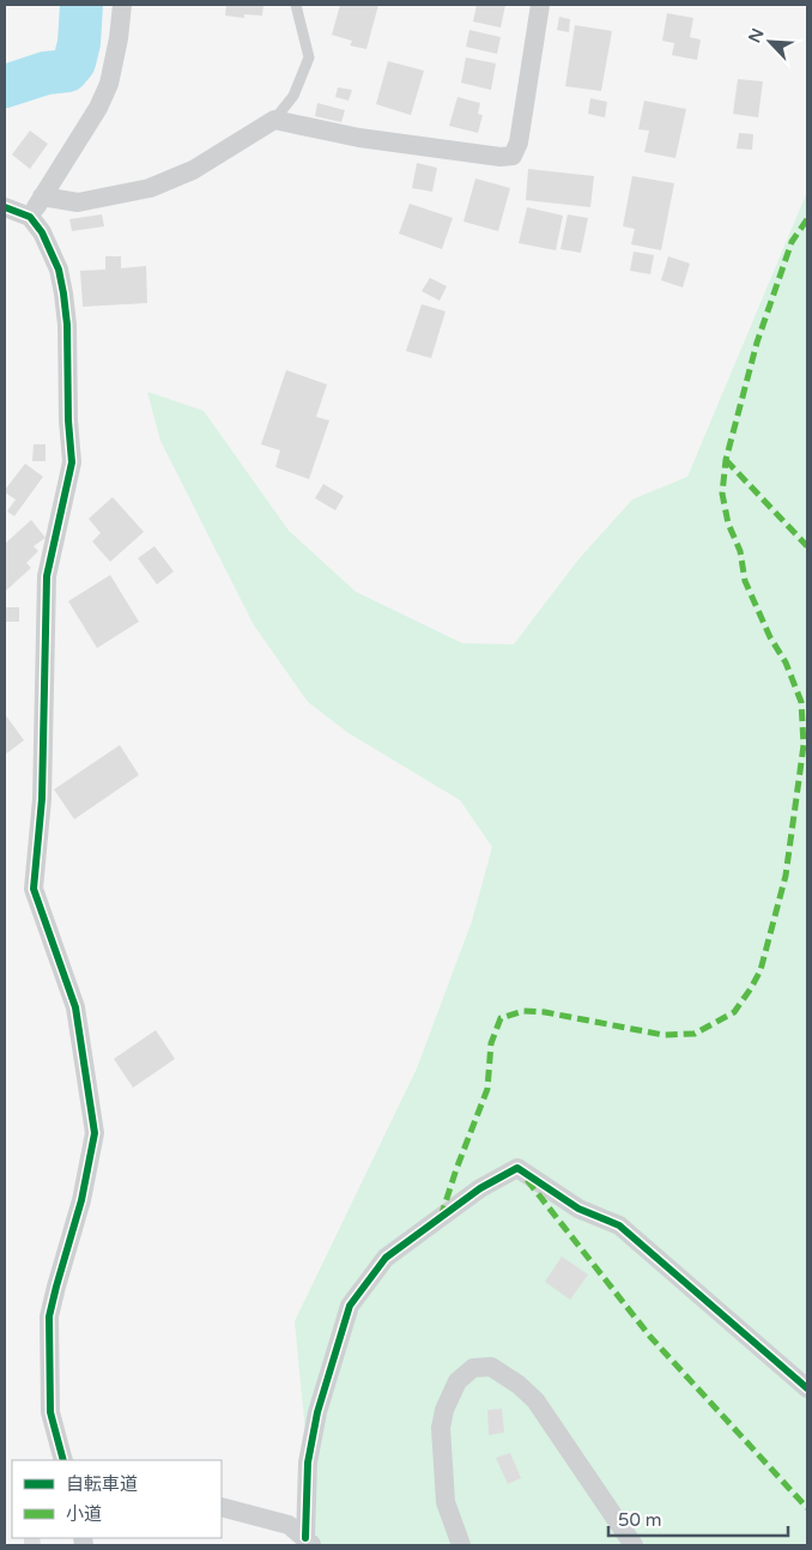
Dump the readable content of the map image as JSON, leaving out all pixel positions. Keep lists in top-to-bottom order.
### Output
{
  "legend": ["自転車道", "小道"],
  "scale_bar": "50 m",
  "north": "top left"
}
